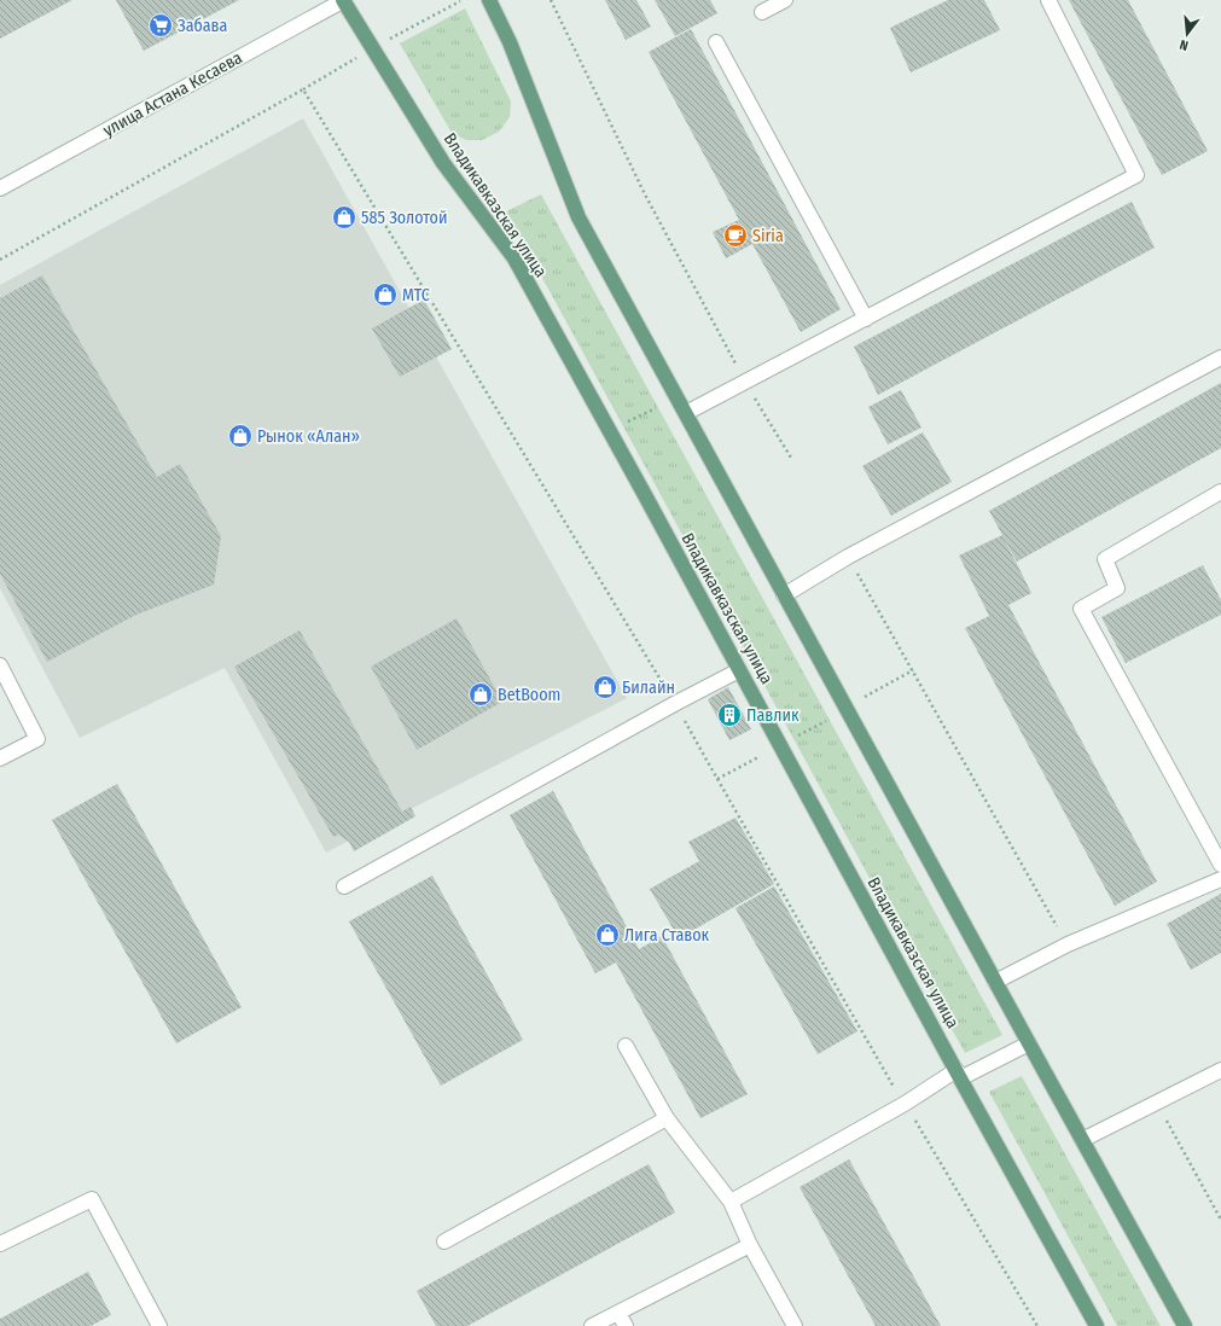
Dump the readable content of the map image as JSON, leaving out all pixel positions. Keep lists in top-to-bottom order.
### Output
{
  "streets": {
    "main road": ["Владикавказская улица"],
    "street": ["улица Астана Кесаева"]
  },
  "crossings": [
    ["улица Астана Кесаева", "Владикавказская улица"]
  ],
  "places": {
    "supermarket": ["Забава"],
    "shop": [
      "585 Золотой",
      "МТС",
      "Рынок «Алан»",
      "Билайн",
      "BetBoom",
      "Лига Ставок"
    ],
    "cafe": ["Siria"],
    "building": ["Павлик"]
  },
  "north": "bottom"
}
